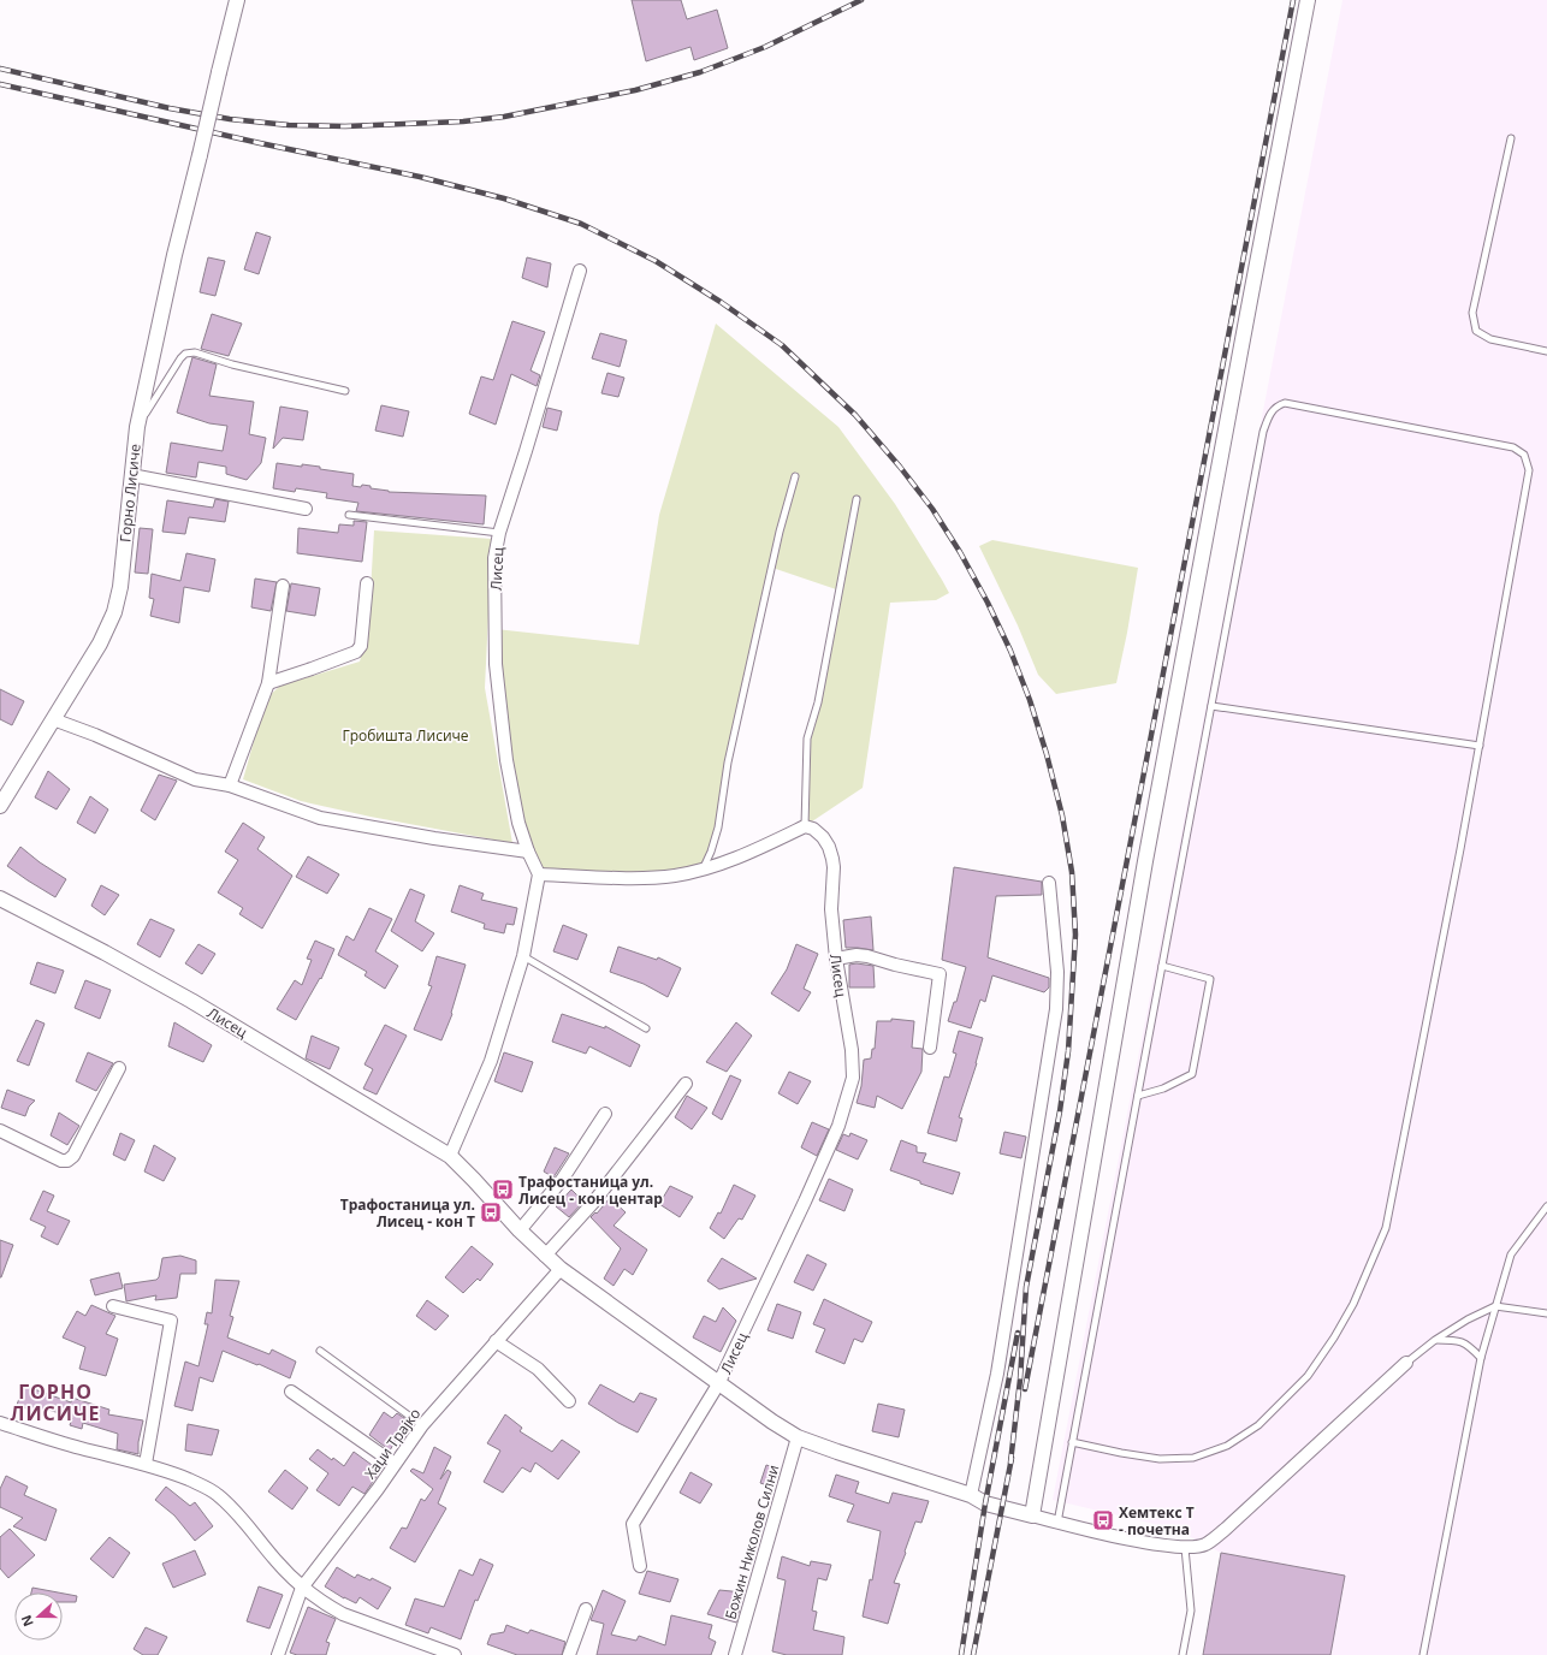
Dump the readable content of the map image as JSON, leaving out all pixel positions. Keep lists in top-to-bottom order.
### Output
{
  "streets": {
    "street": [
      "Горно Лисиче",
      "Лисец",
      "Хаџи Трајко",
      "Божин Николов Силни"
    ]
  },
  "crossings": [
    ["Лисец", "Хаџи Трајко"],
    ["Лисец", "Божин Николов Силни"]
  ],
  "districts": ["ГОРНО ЛИСИЧЕ"],
  "parks": ["Гробишта Лисиче"],
  "places": {
    "bus stop": ["Трафостаница ул. Лисец - кон центар", "Трафостаница ул. Лисец - кон Т", "Хемтекс Т - почетна"]
  },
  "north": "left"
}
